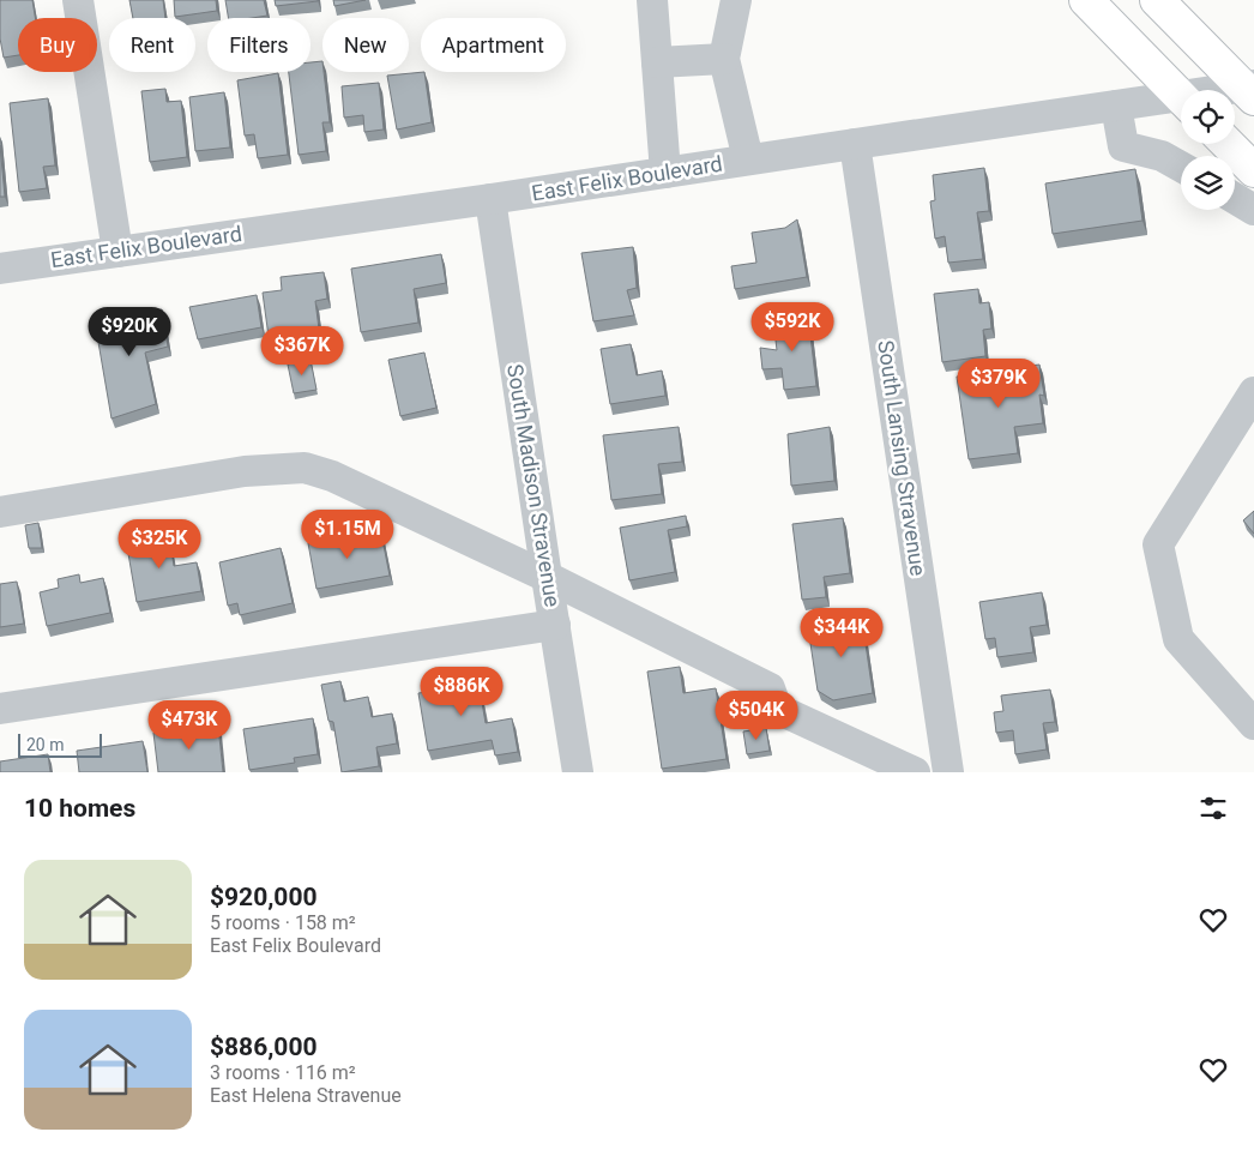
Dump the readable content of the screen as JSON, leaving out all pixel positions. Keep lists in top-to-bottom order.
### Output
{
  "streets": {
    "street": ["East Felix Boulevard", "South Lansing Stravenue", "South Madison Stravenue"]
  },
  "crossings": [
    ["East Felix Boulevard", "South Lansing Stravenue"],
    ["East Felix Boulevard", "South Madison Stravenue"]
  ],
  "scale_bar": "20 m",
  "page": {
    "chip": [
      "Buy",
      "Rent",
      "Filters",
      "New",
      "Apartment"
    ],
    "price": [
      "$592K",
      "$920K",
      "$367K",
      "$379K",
      "$1.15M",
      "$325K",
      "$344K",
      "$886K",
      "$504K",
      "$473K"
    ],
    "scale": "20 m",
    "heading": "10 homes",
    "list": [
      {
        "name": "$920,000",
        "note": "5 rooms · 158 m² · East Felix Boulevard"
      },
      {
        "name": "$886,000",
        "note": "3 rooms · 116 m² · East Helena Stravenue"
      }
    ]
  }
}
